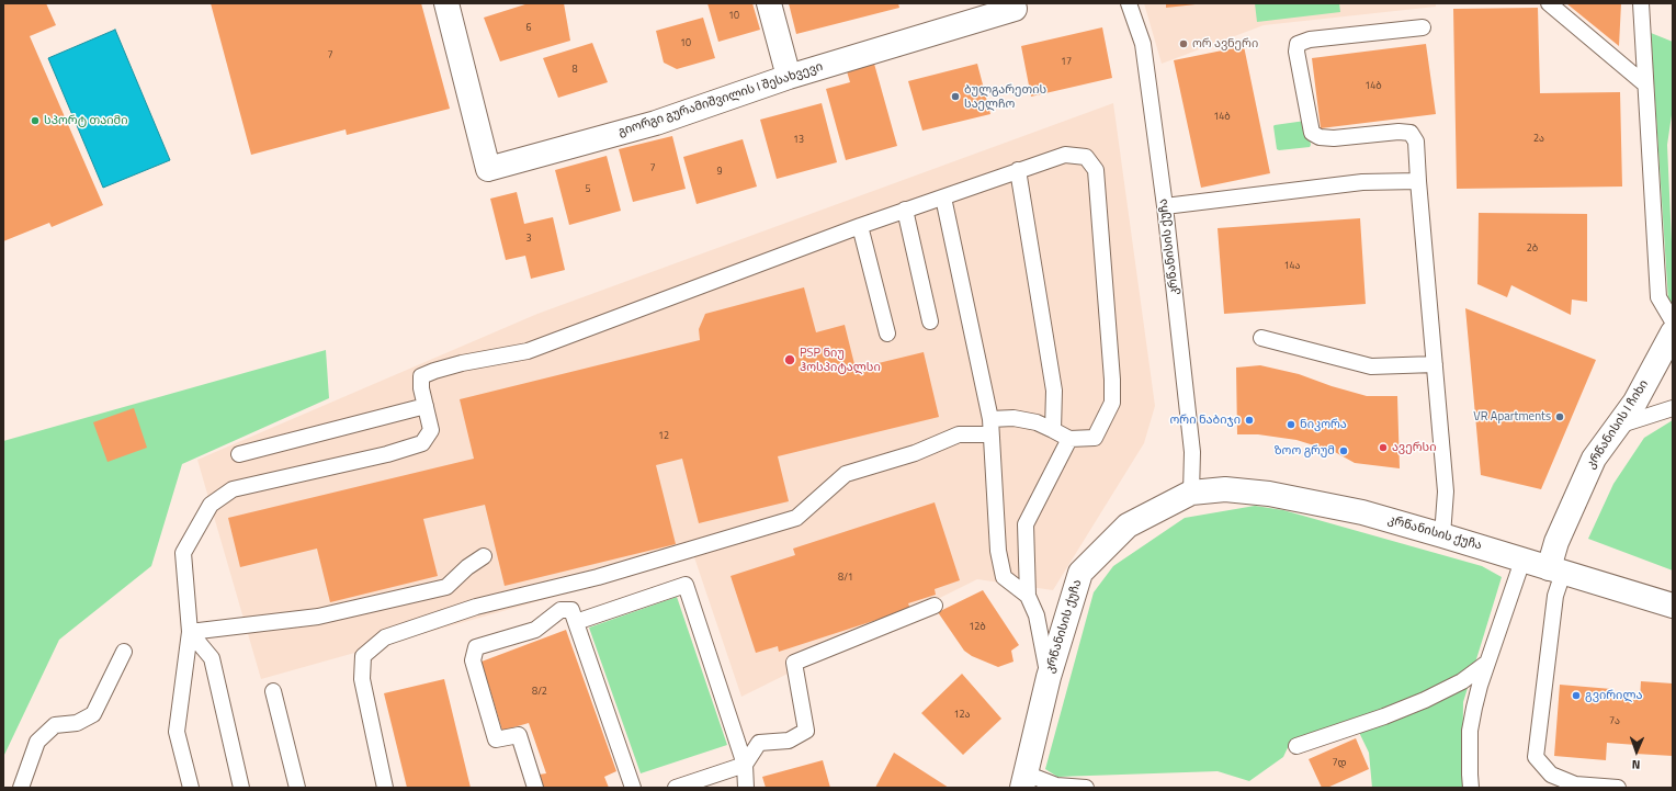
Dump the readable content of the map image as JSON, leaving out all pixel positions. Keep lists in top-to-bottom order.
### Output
{
  "streets": {
    "street": ["გიორგი გურამიშვილის I შესახვევი", "კრწანისის ქუჩა", "კრწანისის I ჩიხი"]
  },
  "crossings": [
    ["კრწანისის ქუჩა", "კრწანისის I ჩიხი"]
  ],
  "places": [
    "ორ ავნერი",
    "ბულგარეთის საელჩო",
    "სპორტ თაიმი",
    "PSP ნიუ ჰოსპიტალსი",
    "VR Apartments",
    "ორი ნაბიჯი",
    "ნიკორა",
    "ავერსი",
    "ზოო გრუმ",
    "გვირილა"
  ],
  "house_numbers": [
    "10",
    "6",
    "10",
    "7",
    "17",
    "8",
    "14ბ",
    "14ბ",
    "2ა",
    "13",
    "7",
    "9",
    "5",
    "3",
    "2ბ",
    "14ა",
    "12",
    "8/1",
    "12ბ",
    "8/2",
    "12ა",
    "7ა",
    "7დ"
  ],
  "north": "bottom"
}
